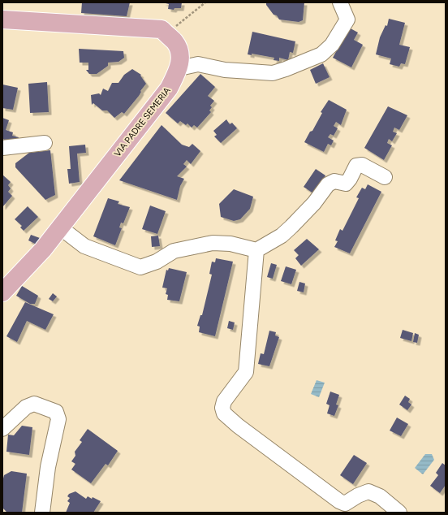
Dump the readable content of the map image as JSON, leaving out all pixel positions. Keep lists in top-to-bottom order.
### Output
{
  "streets": {
    "main road": ["VIA PADRE SEMERIA"]
  }
}
